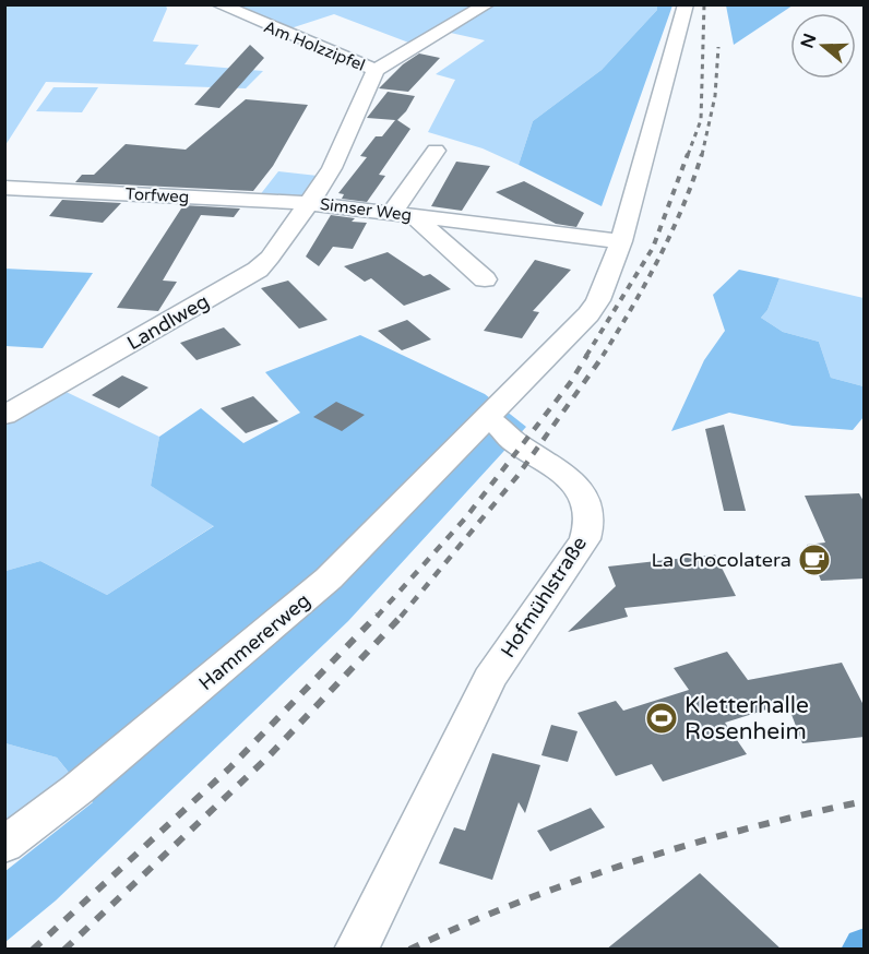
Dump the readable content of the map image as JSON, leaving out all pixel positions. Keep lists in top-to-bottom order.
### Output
{
  "streets": {
    "street": [
      "Am Holzzipfel",
      "Torfweg",
      "Simser Weg",
      "Landlweg",
      "Hofmühlstraße",
      "Hammererweg"
    ]
  },
  "crossings": [
    ["Am Holzzipfel", "Simser Weg"],
    ["Torfweg", "Simser Weg"],
    ["Torfweg", "Landlweg"],
    ["Simser Weg", "Landlweg"],
    ["Hofmühlstraße", "Hammererweg"]
  ],
  "places": {
    "cafe": ["La Chocolatera"],
    "sports": ["Kletterhalle Rosenheim"]
  },
  "north": "left"
}
